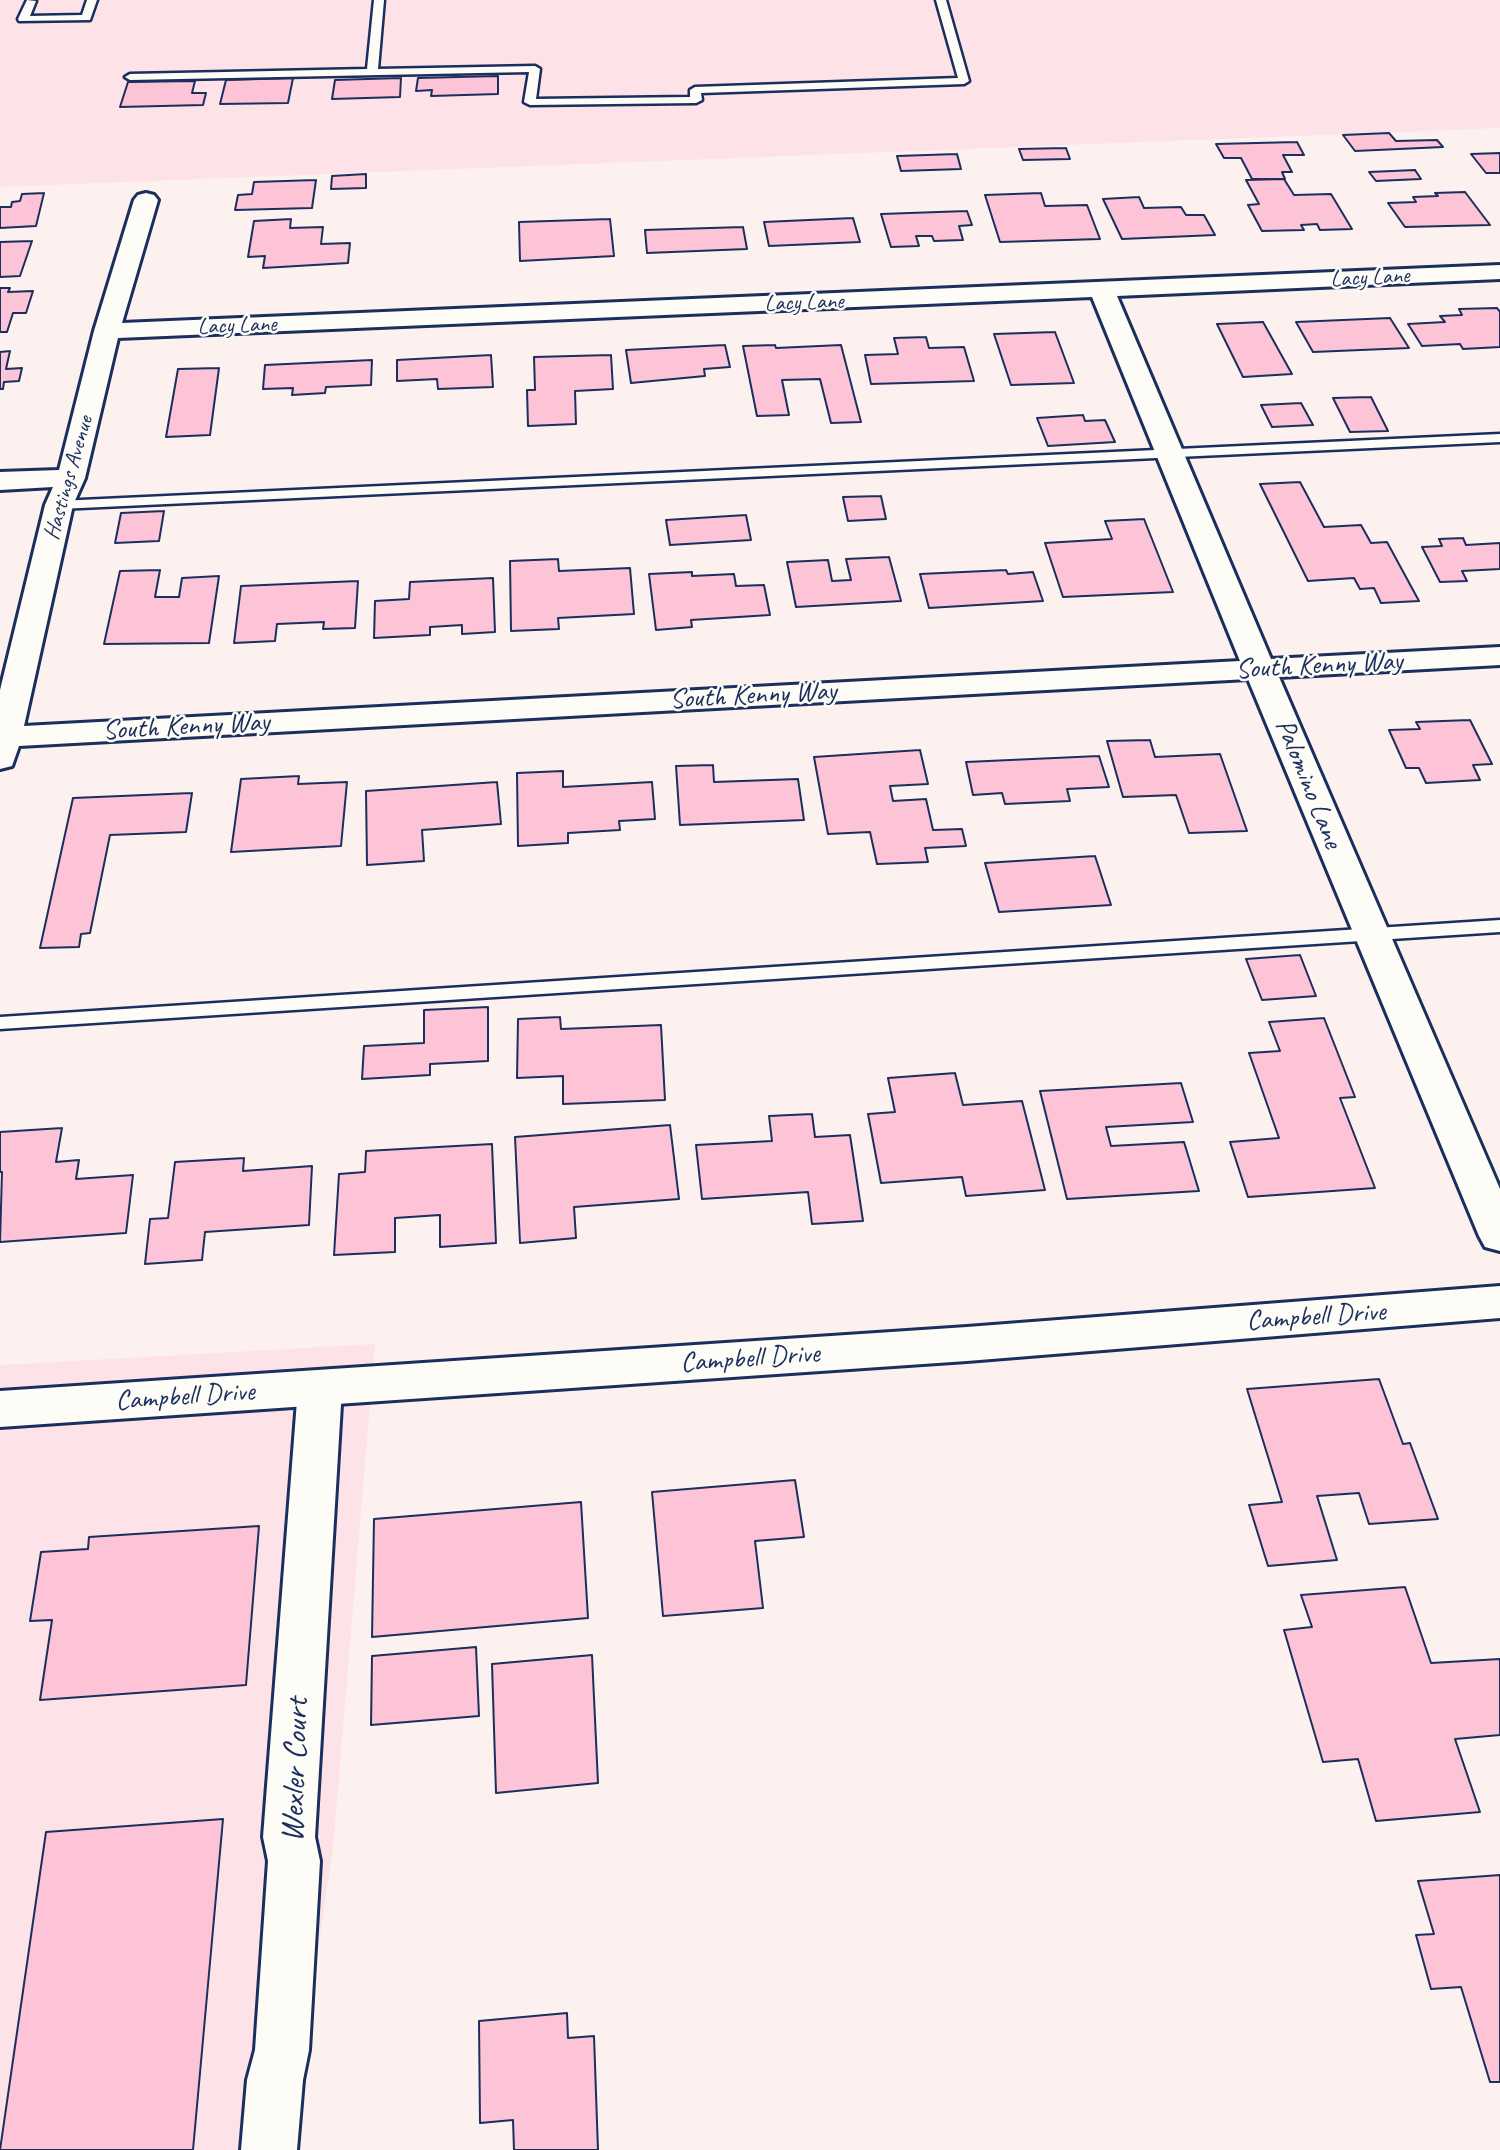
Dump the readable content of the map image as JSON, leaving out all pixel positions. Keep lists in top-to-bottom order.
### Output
{
  "streets": {
    "street": [
      "Lacy Lane",
      "Hastings Avenue",
      "South Kenny Way",
      "Palomino Lane",
      "Campbell Drive",
      "Wexler Court"
    ]
  },
  "crossings": [
    ["Lacy Lane", "Hastings Avenue"],
    ["Lacy Lane", "Palomino Lane"],
    ["Hastings Avenue", "South Kenny Way"],
    ["South Kenny Way", "Palomino Lane"],
    ["Campbell Drive", "Wexler Court"]
  ]
}
